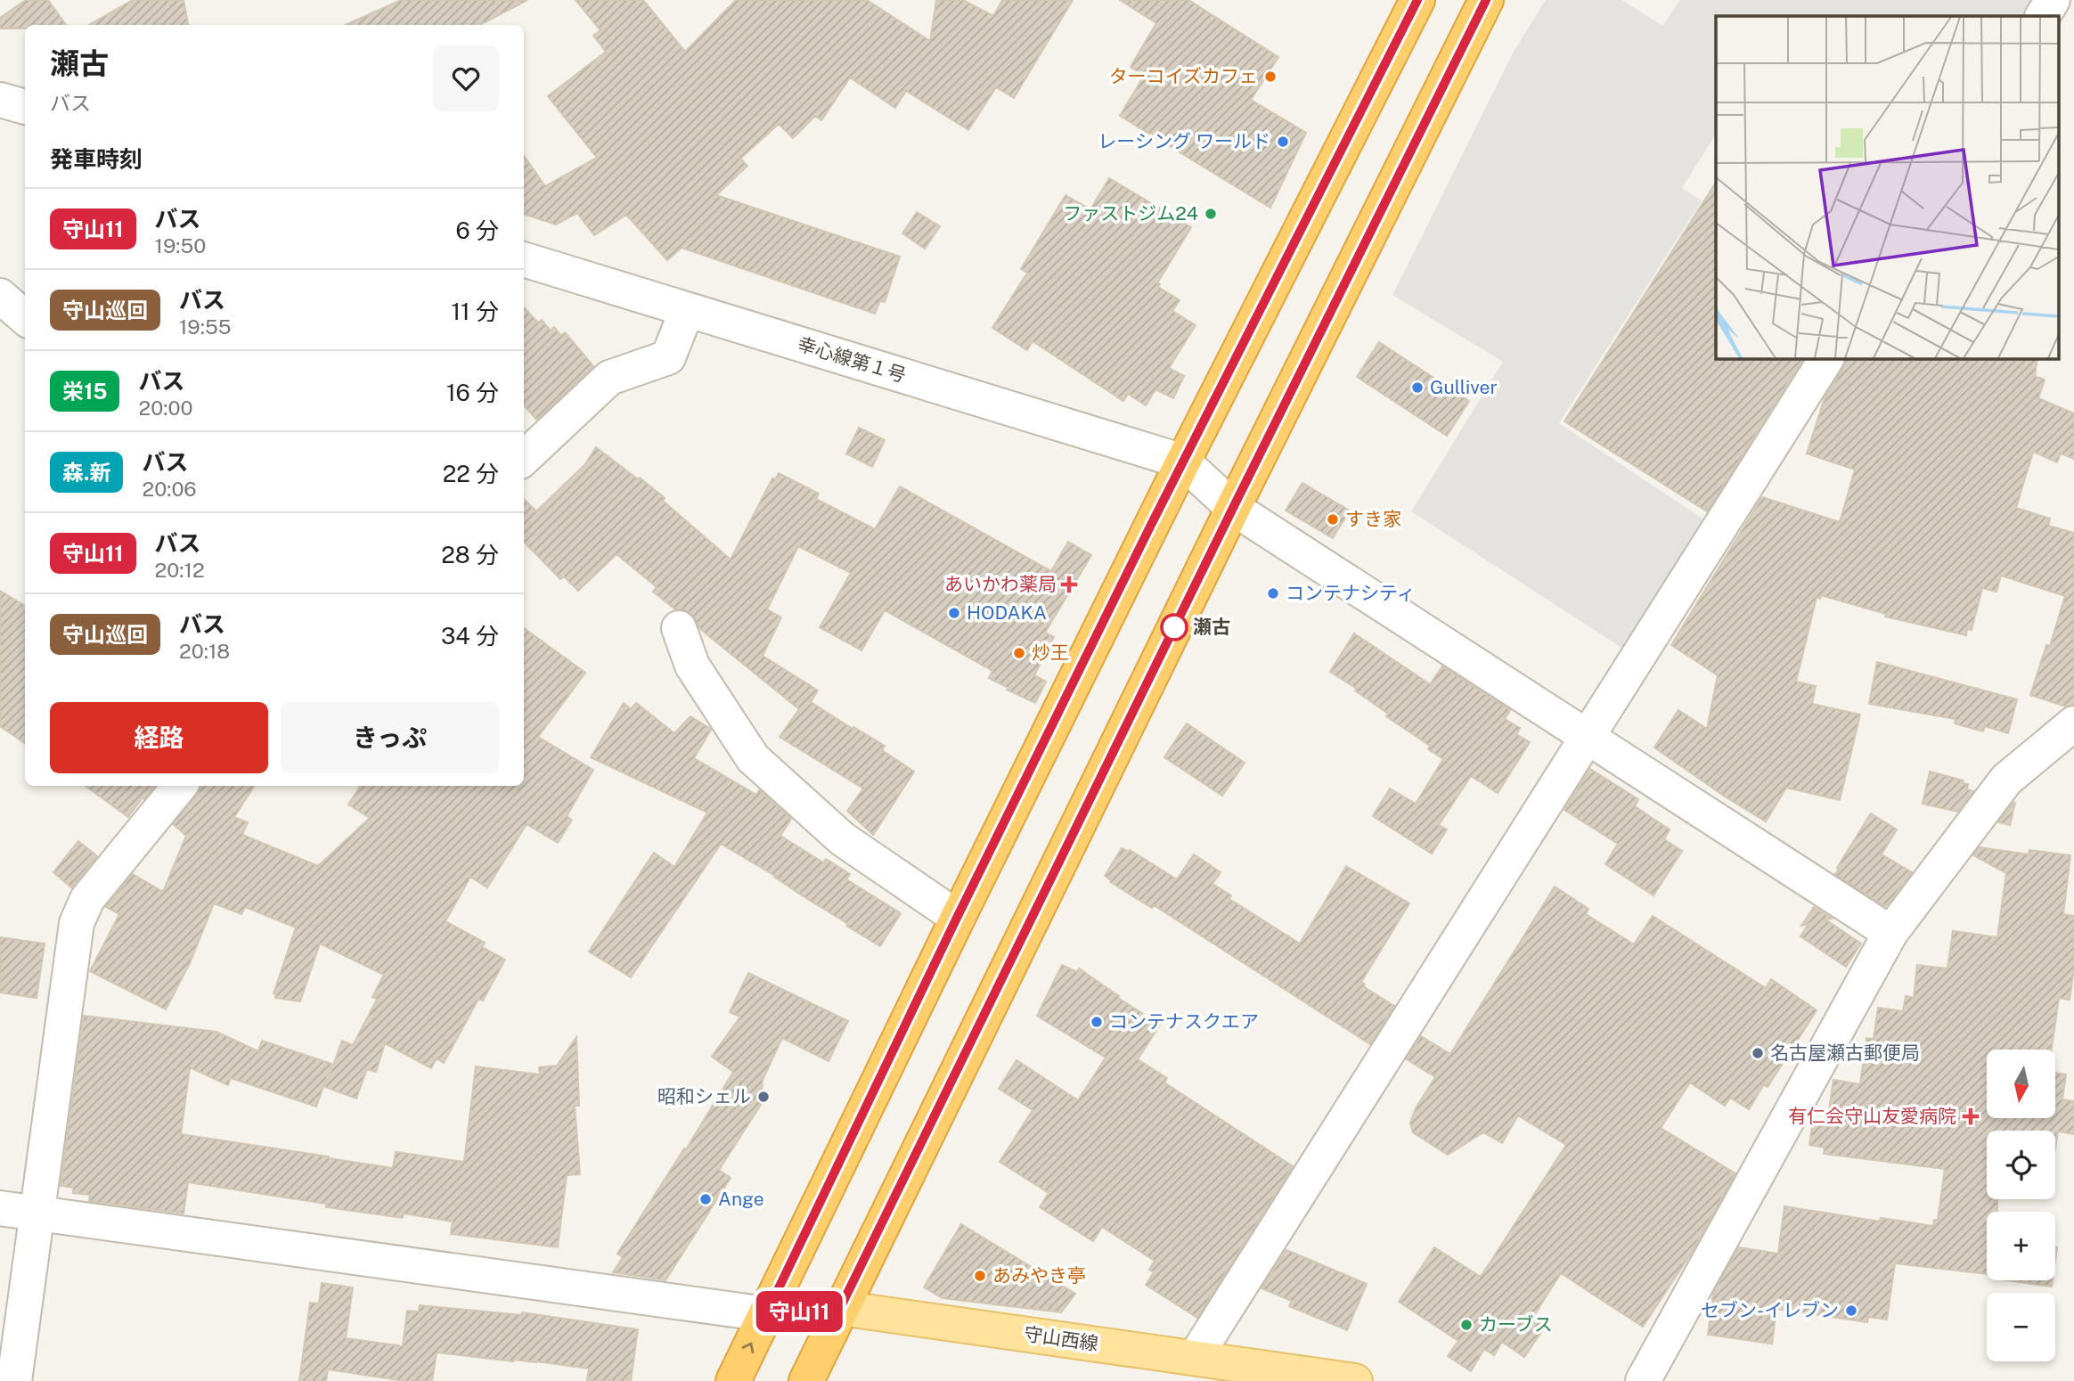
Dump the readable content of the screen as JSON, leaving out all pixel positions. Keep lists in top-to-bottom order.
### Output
{
  "streets": {
    "main road": ["守山西線"],
    "street": ["幸心線第１号"]
  },
  "places": {
    "other": [
      "ターコイズカフェ",
      "レーシング ワールド",
      "ファストジム24",
      "Gulliver",
      "すき家",
      "コンテナシティ",
      "HODAKA",
      "瀬古",
      "炒王",
      "コンテナスクエア",
      "名古屋瀬古郵便局",
      "昭和シェル",
      "Ange",
      "あみやき亭",
      "セブン-イレブン",
      "カーブス"
    ],
    "health": ["あいかわ薬局", "有仁会守山友愛病院"]
  },
  "lines": ["bus line 守山11"],
  "north": "bottom",
  "page": {
    "on_map": "守山11",
    "heading": [
      ["瀬古", "バス"],
      "発車時刻"
    ],
    "list": [
      {
        "mark": "守山11",
        "name": "バス",
        "note": "19:50",
        "value": "6 分"
      },
      {
        "mark": "守山巡回",
        "name": "バス",
        "note": "19:55",
        "value": "11 分"
      },
      {
        "mark": "栄15",
        "name": "バス",
        "note": "20:00",
        "value": "16 分"
      },
      {
        "mark": "森.新",
        "name": "バス",
        "note": "20:06",
        "value": "22 分"
      },
      {
        "mark": "守山11",
        "name": "バス",
        "note": "20:12",
        "value": "28 分"
      },
      {
        "mark": "守山巡回",
        "name": "バス",
        "note": "20:18",
        "value": "34 分"
      }
    ],
    "buttons": ["経路", "きっぷ"],
    "map_buttons": ["+", "−"]
  }
}
